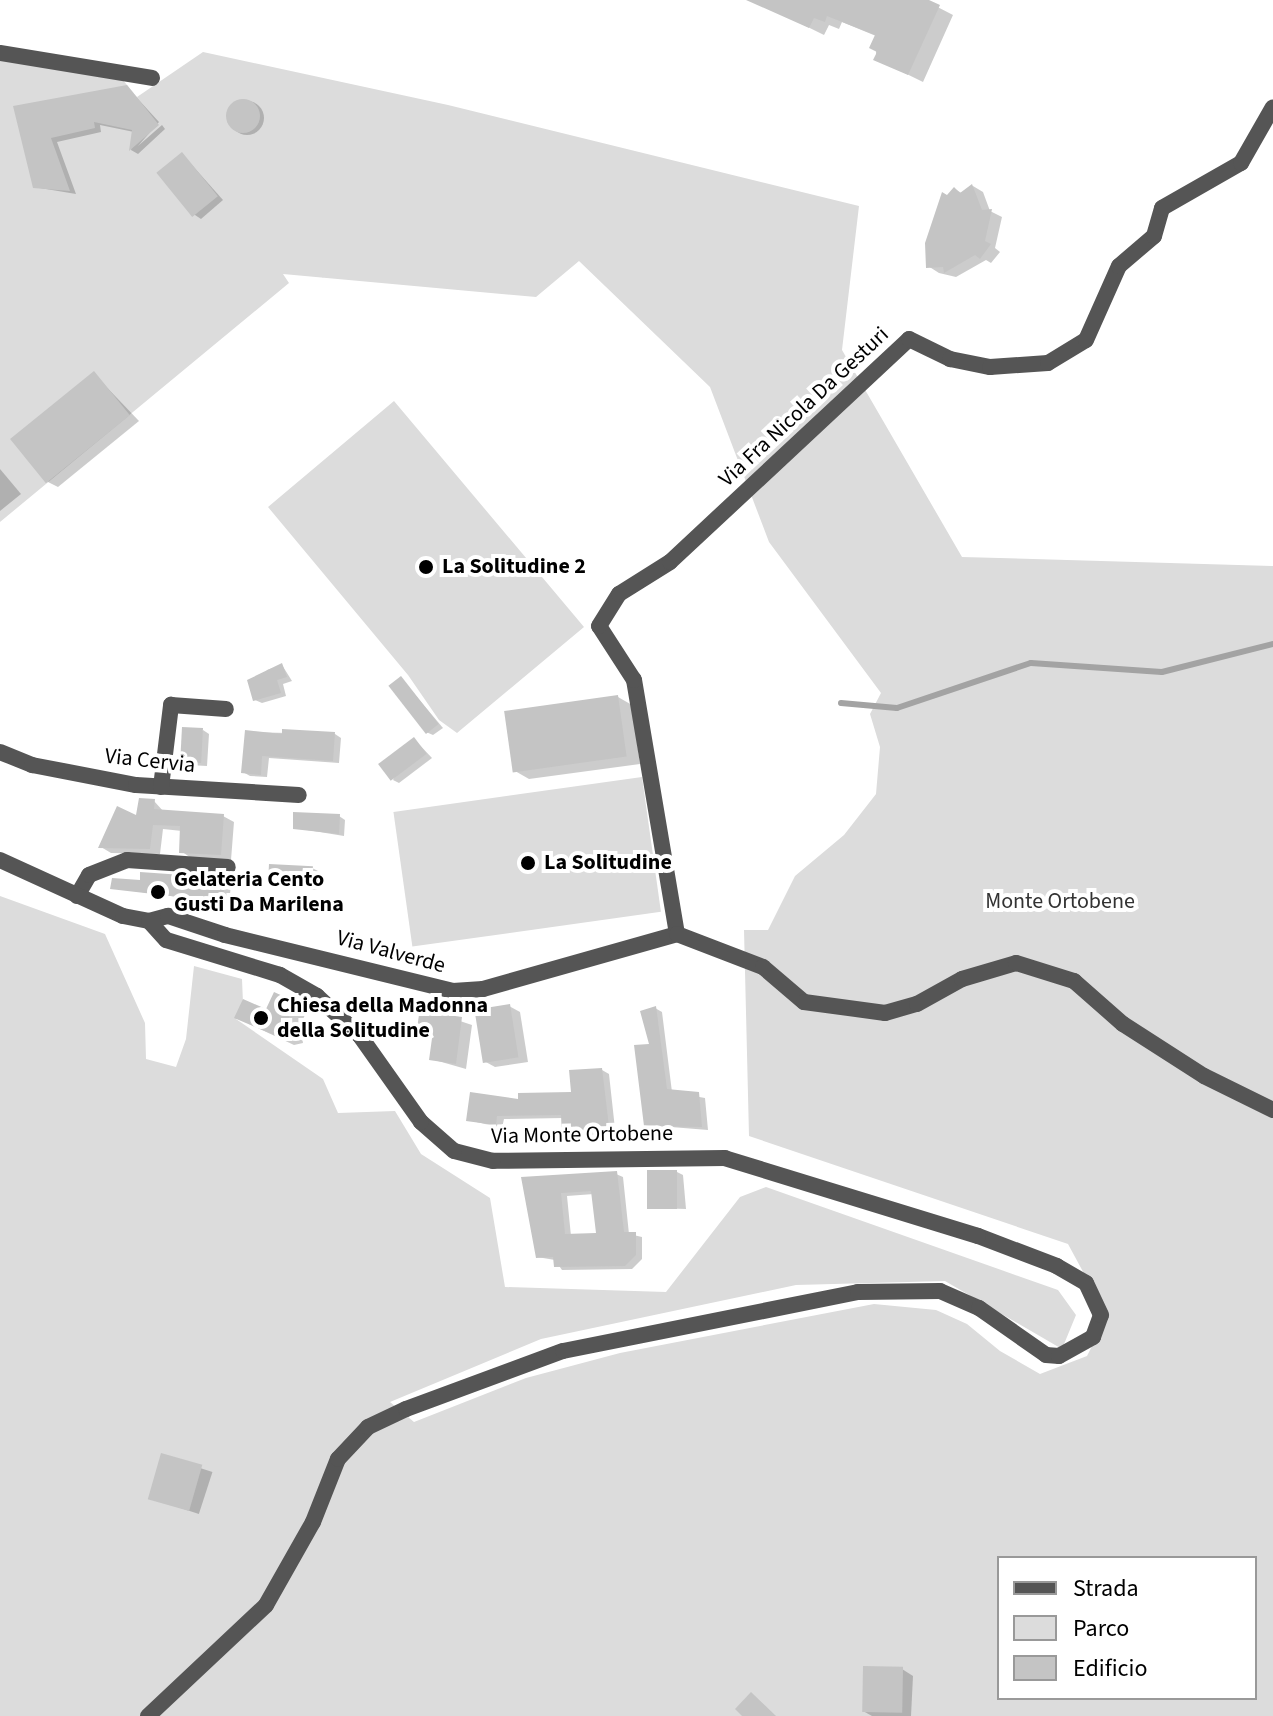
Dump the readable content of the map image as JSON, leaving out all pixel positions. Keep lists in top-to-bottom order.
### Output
{
  "streets": {
    "street": [
      "Via Fra Nicola Da Gesturi",
      "Via Cervia",
      "Via Valverde",
      "Via Monte Ortobene"
    ]
  },
  "crossings": [
    ["Via Fra Nicola Da Gesturi", "Via Valverde"],
    ["Via Valverde", "Via Monte Ortobene"]
  ],
  "parks": ["Monte Ortobene"],
  "places": [
    "La Solitudine 2",
    "La Solitudine",
    "Gelateria Cento Gusti Da Marilena",
    "Chiesa della Madonna della Solitudine"
  ],
  "legend": ["Strada", "Parco", "Edificio"]
}
